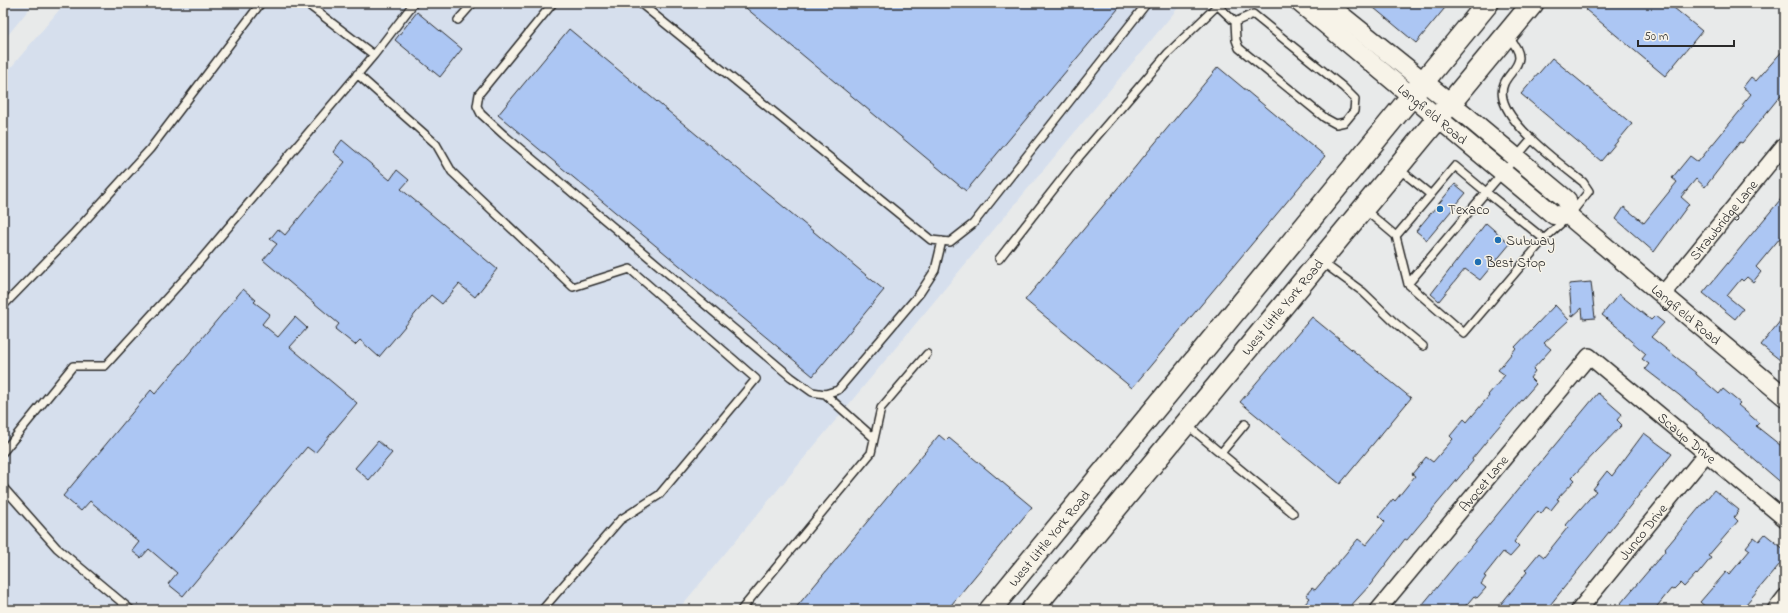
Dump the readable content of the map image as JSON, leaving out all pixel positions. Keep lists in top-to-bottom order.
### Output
{
  "streets": {
    "main road": ["West Little York Road"],
    "street": [
      "Langfield Road",
      "Strawbridge Lane",
      "Scaup Drive",
      "Avocet Lane",
      "Junco Drive"
    ]
  },
  "crossings": [
    ["Langfield Road", "Strawbridge Lane"],
    ["Langfield Road", "West Little York Road"],
    ["Scaup Drive", "Avocet Lane"],
    ["Scaup Drive", "Junco Drive"]
  ],
  "places": ["Texaco", "Subway", "Best Stop"],
  "scale_bar": "50 m"
}
